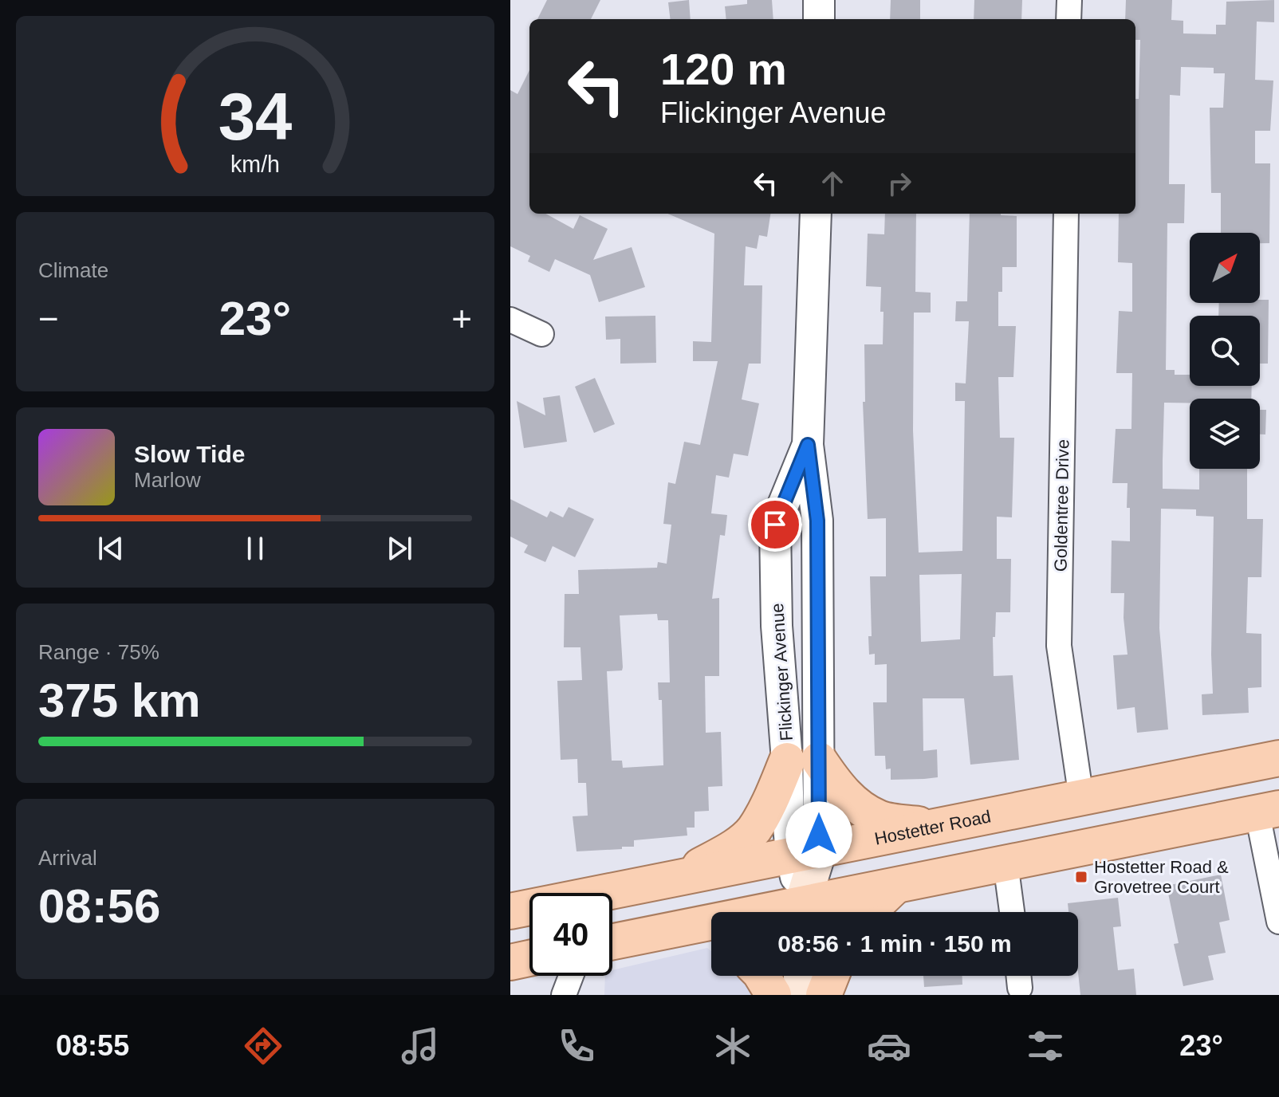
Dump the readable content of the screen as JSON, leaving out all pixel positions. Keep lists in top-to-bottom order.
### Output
{
  "streets": {
    "main road": ["Flickinger Avenue", "Hostetter Road"],
    "street": ["Goldentree Drive"]
  },
  "crossings": [
    ["Goldentree Drive", "Hostetter Road"],
    ["Flickinger Avenue", "Hostetter Road"]
  ],
  "places": {
    "transit": ["Hostetter Road & Grovetree Court"]
  },
  "north": "top right",
  "page": {
    "turn": ["120 m", "Flickinger Avenue"],
    "tile": [
      "Climate",
      ["Range · 75%", "375 km"],
      ["Arrival", "08:56"]
    ],
    "heat": ["−", "23°", "+"],
    "song": ["Slow Tide", "Marlow"],
    "limit": "40",
    "trip": "08:56 · 1 min · 150 m",
    "tabs": ["08:55", "23°"],
    "gauge": ["34", "km/h"]
  }
}
